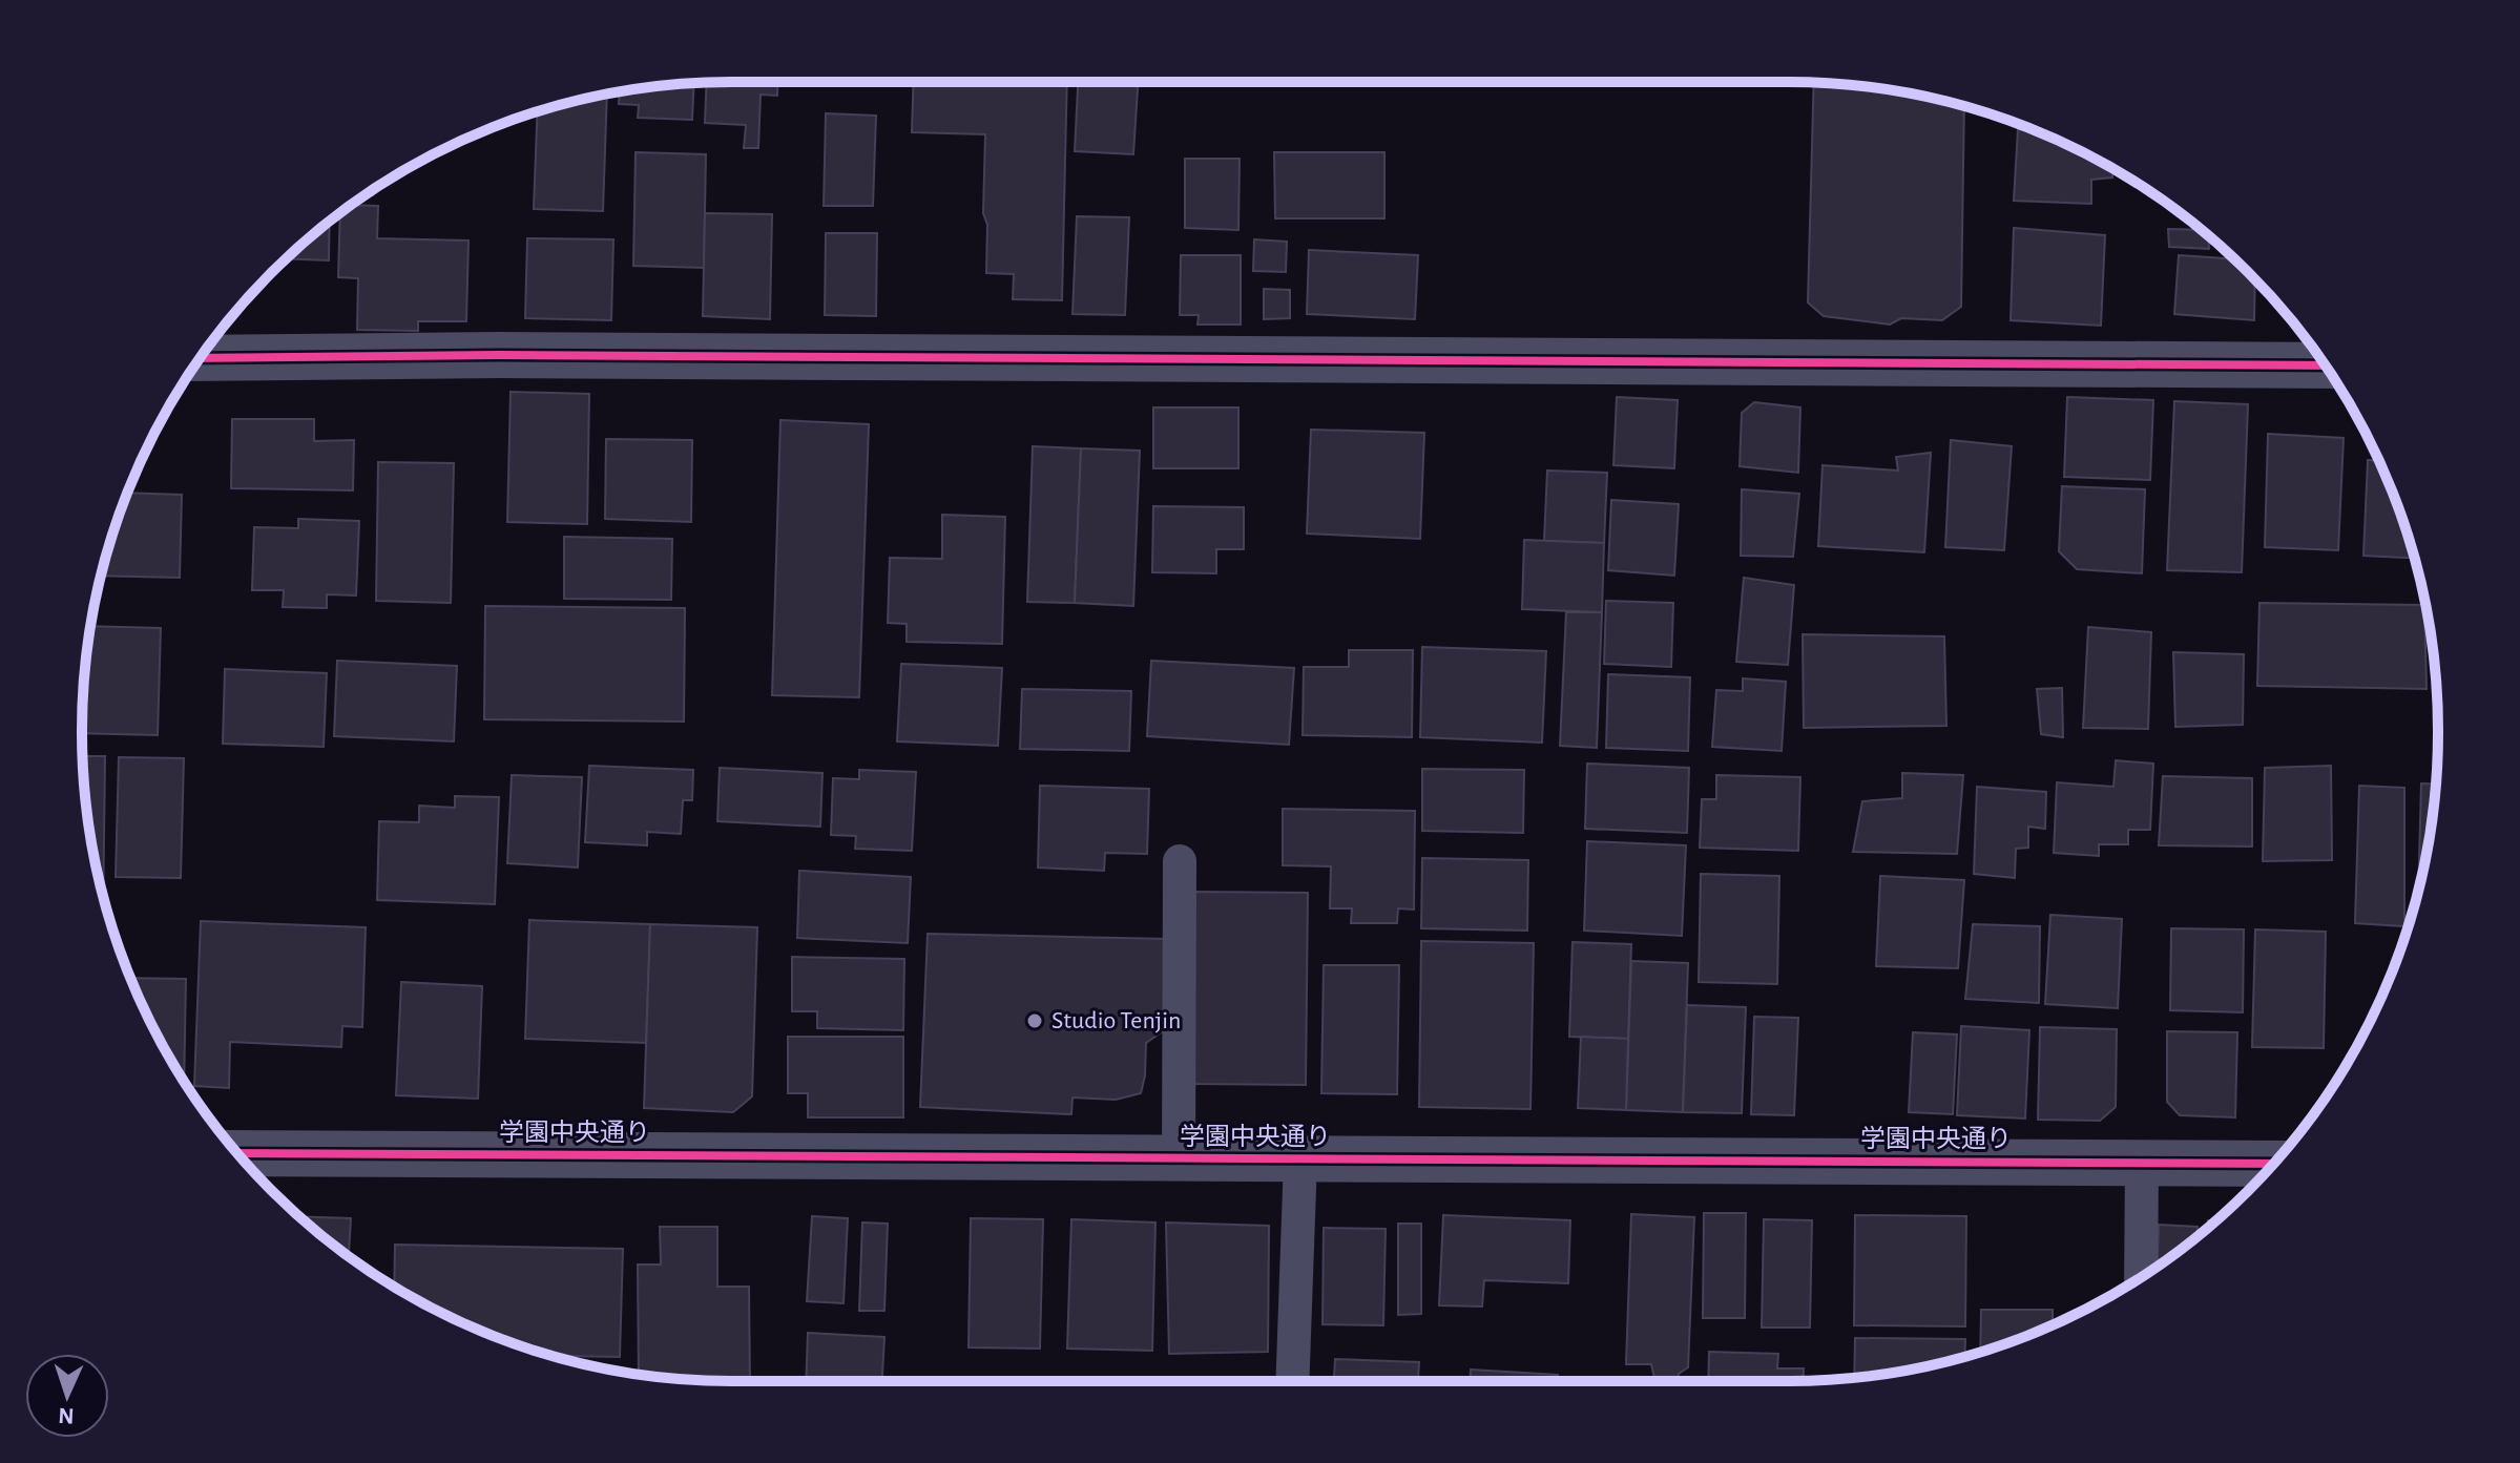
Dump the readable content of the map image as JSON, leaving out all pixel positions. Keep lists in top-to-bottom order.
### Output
{
  "streets": {
    "street": ["学園中央通り"]
  },
  "places": ["Studio Tenjin"],
  "north": "bottom"
}
